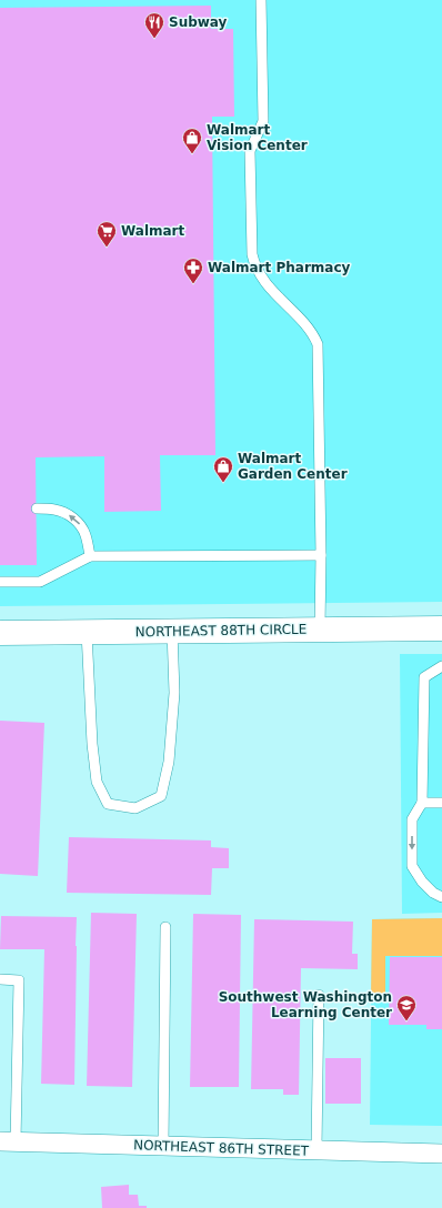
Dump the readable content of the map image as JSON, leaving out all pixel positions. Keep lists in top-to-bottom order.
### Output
{
  "streets": {
    "street": ["NORTHEAST 88TH CIRCLE", "NORTHEAST 86TH STREET"]
  },
  "places": {
    "restaurant": ["Subway"],
    "shop": ["Walmart Vision Center", "Walmart Garden Center"],
    "supermarket": ["Walmart"],
    "pharmacy": ["Walmart Pharmacy"],
    "school or university": ["Southwest Washington Learning Center"]
  }
}
